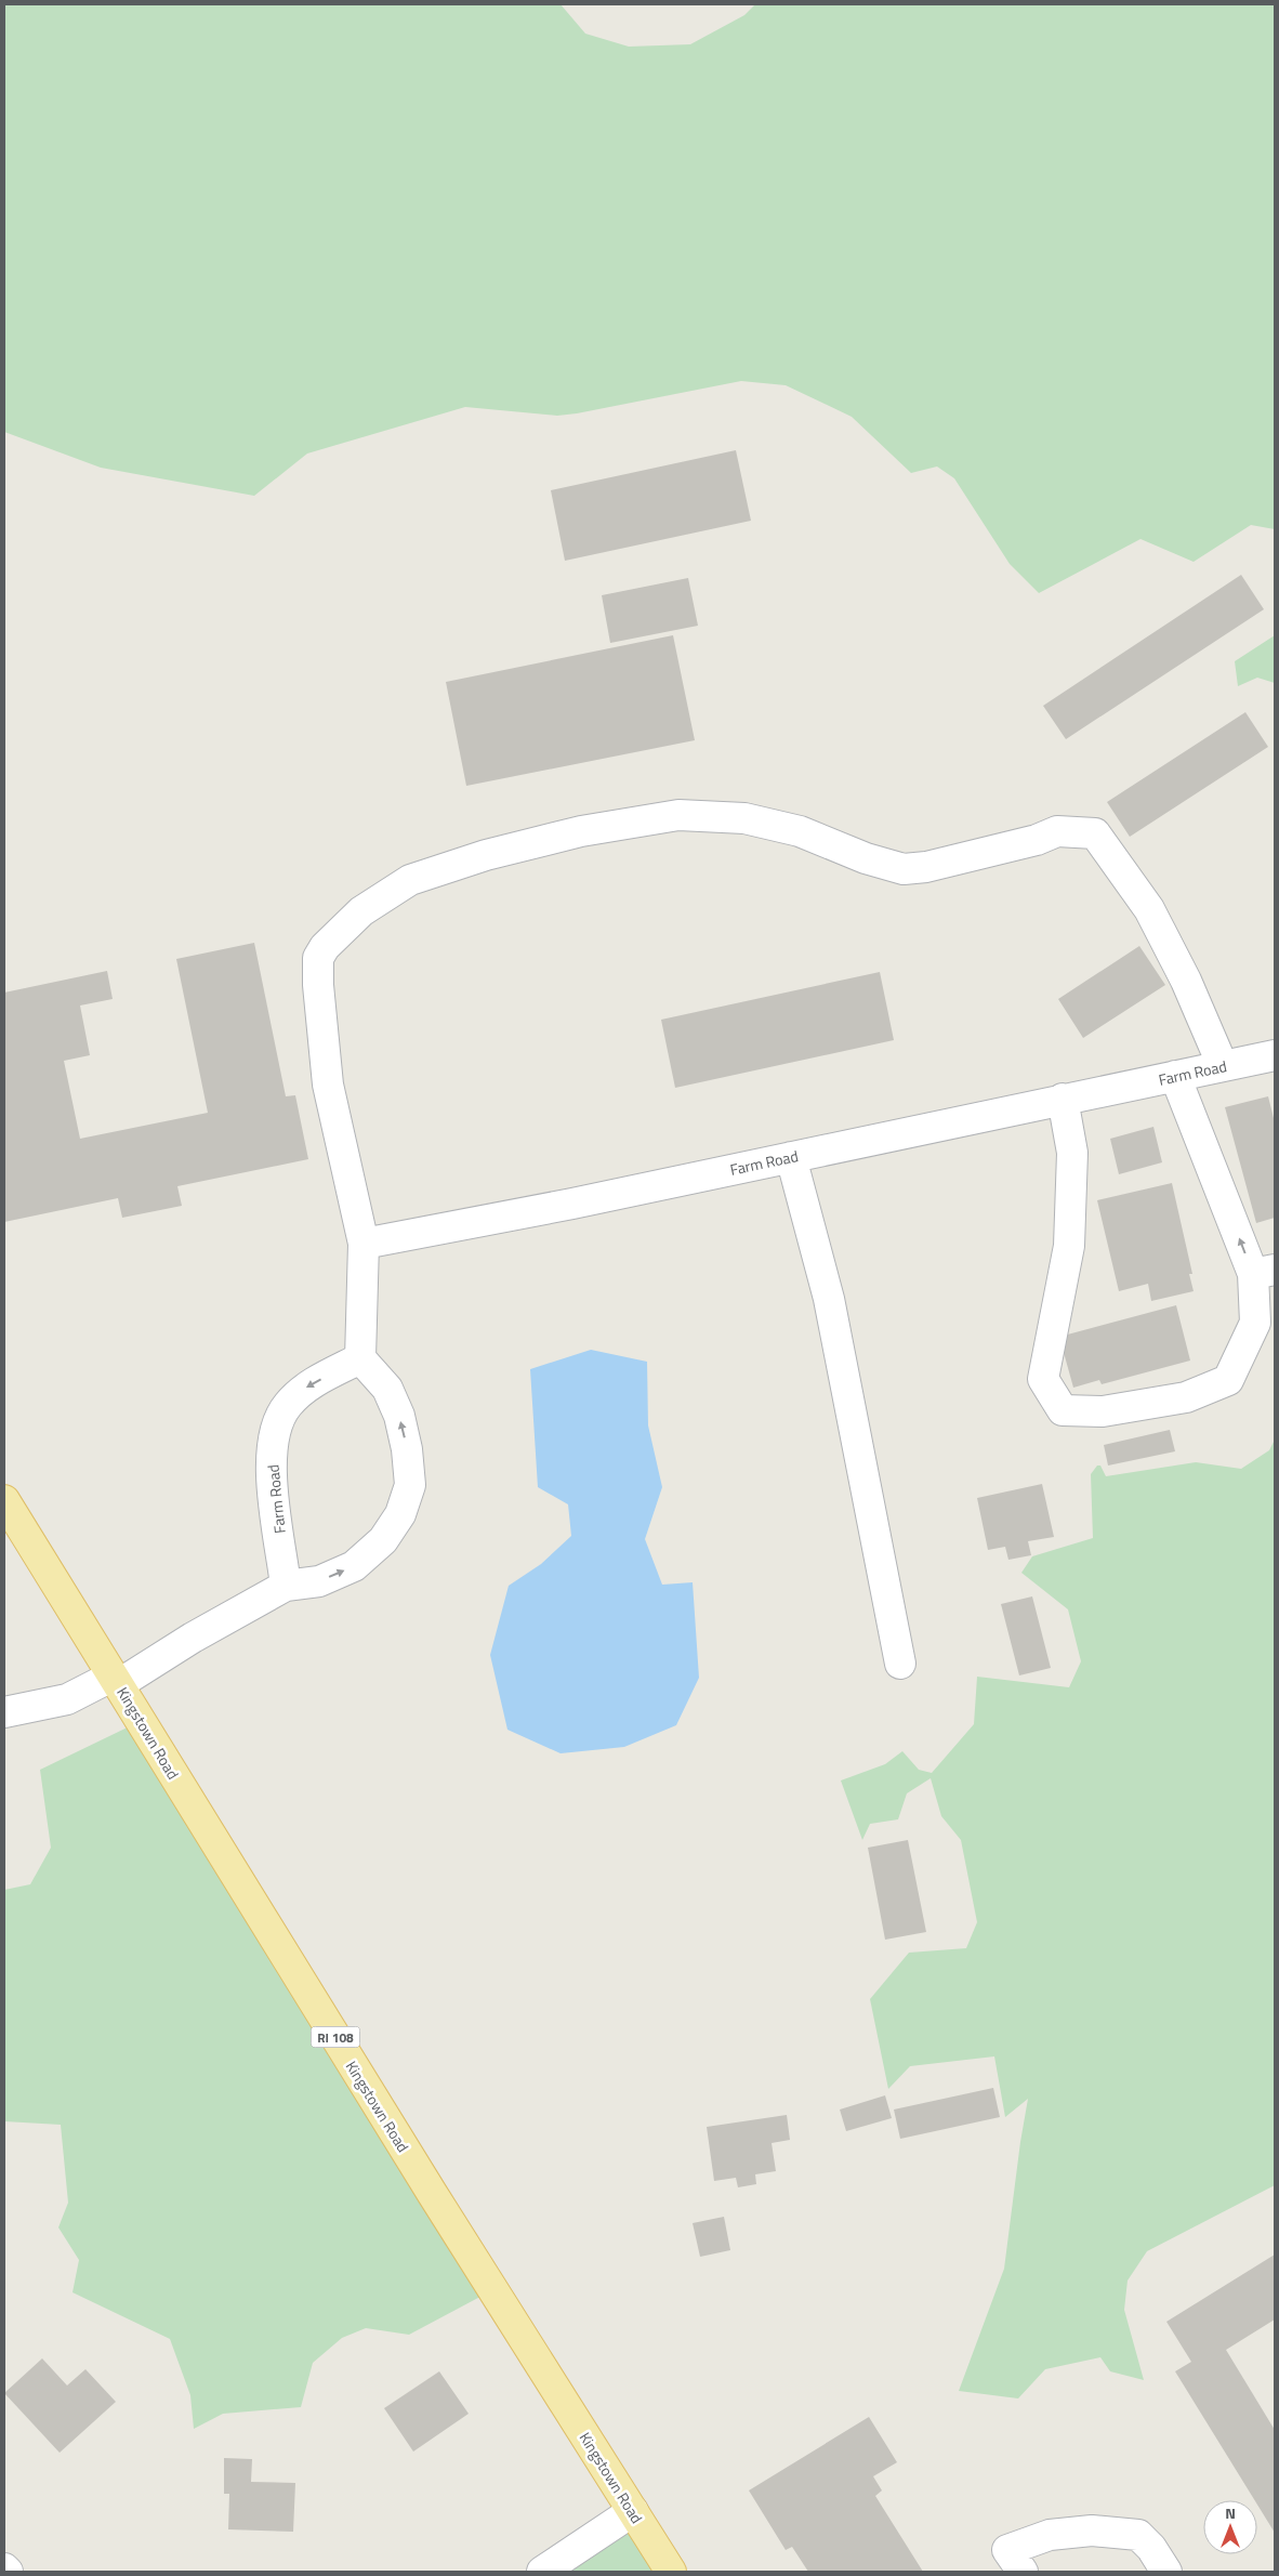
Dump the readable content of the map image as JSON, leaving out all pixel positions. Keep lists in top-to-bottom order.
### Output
{
  "streets": {
    "main road": ["Kingstown Road", "RI 108"],
    "street": ["Farm Road"]
  },
  "north": "top"
}
